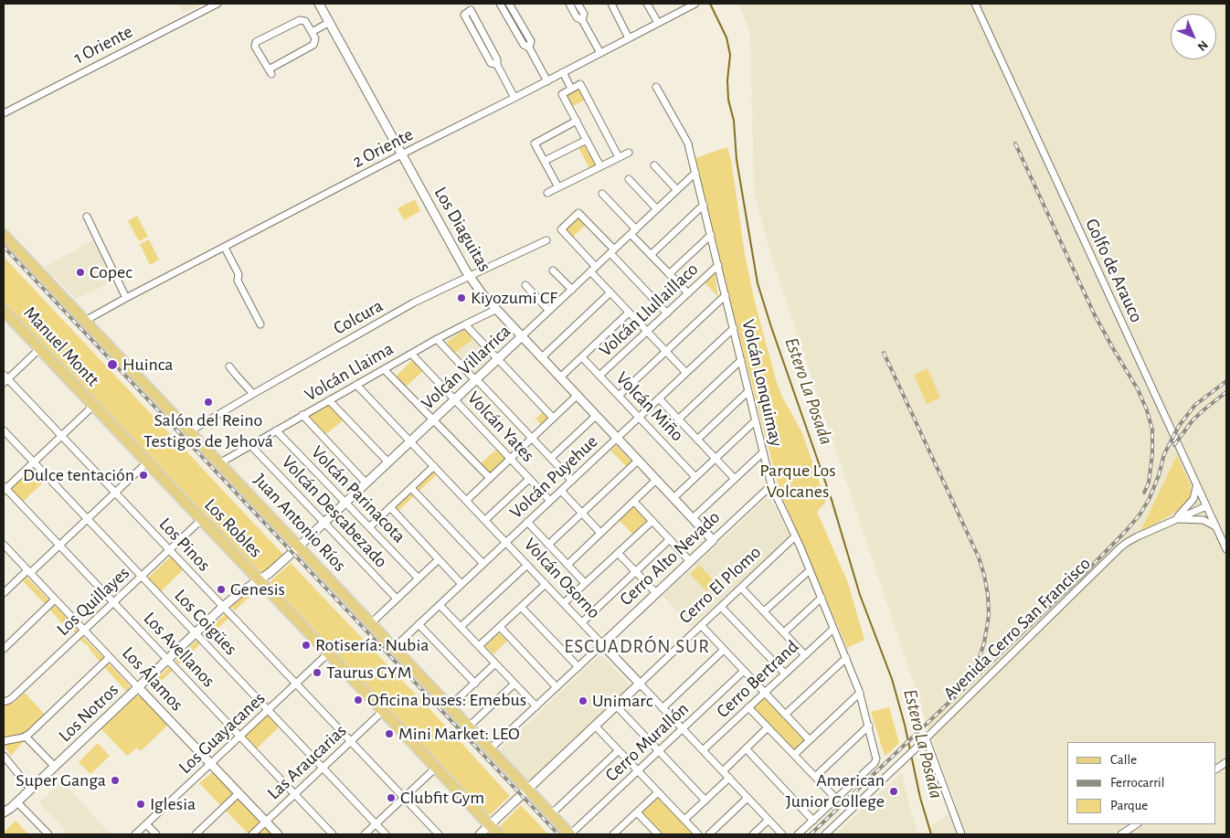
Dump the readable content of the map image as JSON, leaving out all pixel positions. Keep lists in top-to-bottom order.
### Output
{
  "streets": {
    "main road": ["Manuel Montt", "Juan Antonio Ríos", "Los Robles"],
    "street": [
      "1 Oriente",
      "2 Oriente",
      "Los Diaguitas",
      "Golfo de Arauco",
      "Volcán Llullaillaco",
      "Colcura",
      "Volcán Villarrica",
      "Volcán Llaima",
      "Volcán Lonquimay",
      "Volcán Miño",
      "Volcán Yates",
      "Volcán Puyehue",
      "Volcán Parinacota",
      "Volcán Descabezado",
      "Los Pinos",
      "Cerro Alto Nevado",
      "Volcán Osorno",
      "Cerro El Plomo",
      "Los Quillayes",
      "Los Coigües",
      "Avenida Cerro San Francisco",
      "Los Avellanos",
      "Los Álamos",
      "Cerro Bertrand",
      "Los Notros",
      "Los Guayacanes",
      "Cerro Murallón",
      "Las Araucarias"
    ]
  },
  "crossings": [
    ["2 Oriente", "Los Diaguitas"],
    ["2 Oriente", "Juan Antonio Ríos"],
    ["Los Diaguitas", "Colcura"],
    ["Los Diaguitas", "Volcán Villarrica"],
    ["Los Diaguitas", "Volcán Llaima"],
    ["Los Diaguitas", "Volcán Puyehue"],
    ["Los Diaguitas", "Cerro Alto Nevado"],
    ["Golfo de Arauco", "Avenida Cerro San Francisco"],
    ["Volcán Llullaillaco", "Volcán Lonquimay"],
    ["Volcán Llullaillaco", "Volcán Miño"],
    ["Colcura", "Juan Antonio Ríos"],
    ["Manuel Montt", "Los Robles"],
    ["Volcán Villarrica", "Volcán Lonquimay"],
    ["Volcán Villarrica", "Volcán Yates"],
    ["Volcán Villarrica", "Volcán Parinacota"],
    ["Volcán Villarrica", "Volcán Descabezado"],
    ["Volcán Villarrica", "Juan Antonio Ríos"],
    ["Volcán Villarrica", "Volcán Osorno"],
    ["Volcán Villarrica", "Los Notros"],
    ["Volcán Llaima", "Volcán Yates"],
    ["Volcán Llaima", "Volcán Parinacota"],
    ["Volcán Llaima", "Volcán Descabezado"],
    ["Volcán Llaima", "Juan Antonio Ríos"],
    ["Volcán Llaima", "Volcán Osorno"],
    ["Volcán Lonquimay", "Volcán Puyehue"],
    ["Volcán Lonquimay", "Cerro Alto Nevado"],
    ["Volcán Lonquimay", "Cerro El Plomo"],
    ["Volcán Lonquimay", "Cerro Bertrand"],
    ["Volcán Miño", "Volcán Puyehue"],
    ["Volcán Yates", "Volcán Puyehue"],
    ["Volcán Puyehue", "Juan Antonio Ríos"],
    ["Volcán Puyehue", "Volcán Osorno"],
    ["Juan Antonio Ríos", "Cerro Alto Nevado"],
    ["Juan Antonio Ríos", "Cerro El Plomo"],
    ["Juan Antonio Ríos", "Cerro Murallón"],
    ["Los Robles", "Cerro El Plomo"],
    ["Los Robles", "Los Quillayes"],
    ["Los Robles", "Los Notros"],
    ["Los Robles", "Los Guayacanes"],
    ["Los Robles", "Las Araucarias"],
    ["Los Pinos", "Los Quillayes"],
    ["Los Pinos", "Los Notros"],
    ["Los Pinos", "Los Guayacanes"],
    ["Los Pinos", "Las Araucarias"],
    ["Cerro Alto Nevado", "Volcán Osorno"],
    ["Volcán Osorno", "Cerro El Plomo"],
    ["Volcán Osorno", "Cerro Bertrand"],
    ["Volcán Osorno", "Cerro Murallón"],
    ["Los Quillayes", "Los Coigües"],
    ["Los Quillayes", "Los Avellanos"],
    ["Los Quillayes", "Los Álamos"],
    ["Los Coigües", "Los Notros"],
    ["Los Coigües", "Los Guayacanes"],
    ["Los Coigües", "Las Araucarias"],
    ["Los Avellanos", "Los Notros"],
    ["Los Avellanos", "Los Guayacanes"],
    ["Los Avellanos", "Las Araucarias"],
    ["Los Álamos", "Los Notros"],
    ["Los Álamos", "Los Guayacanes"],
    ["Los Álamos", "Las Araucarias"]
  ],
  "districts": ["ESCUADRÓN SUR"],
  "water": ["Estero La Posada"],
  "parks": ["Parque Los Volcanes"],
  "places": [
    "Copec",
    "Kiyozumi CF",
    "Huinca",
    "Salón del Reino Testigos de Jehová",
    "Dulce tentación",
    "Genesis",
    "Rotisería: Nubia",
    "Taurus GYM",
    "Oficina buses: Emebus",
    "Unimarc",
    "Mini Market: LEO",
    "Super Ganga",
    "American Junior College",
    "Clubfit Gym",
    "Iglesia"
  ],
  "legend": ["Calle", "Ferrocarril", "Parque"],
  "north": "bottom right"
}
